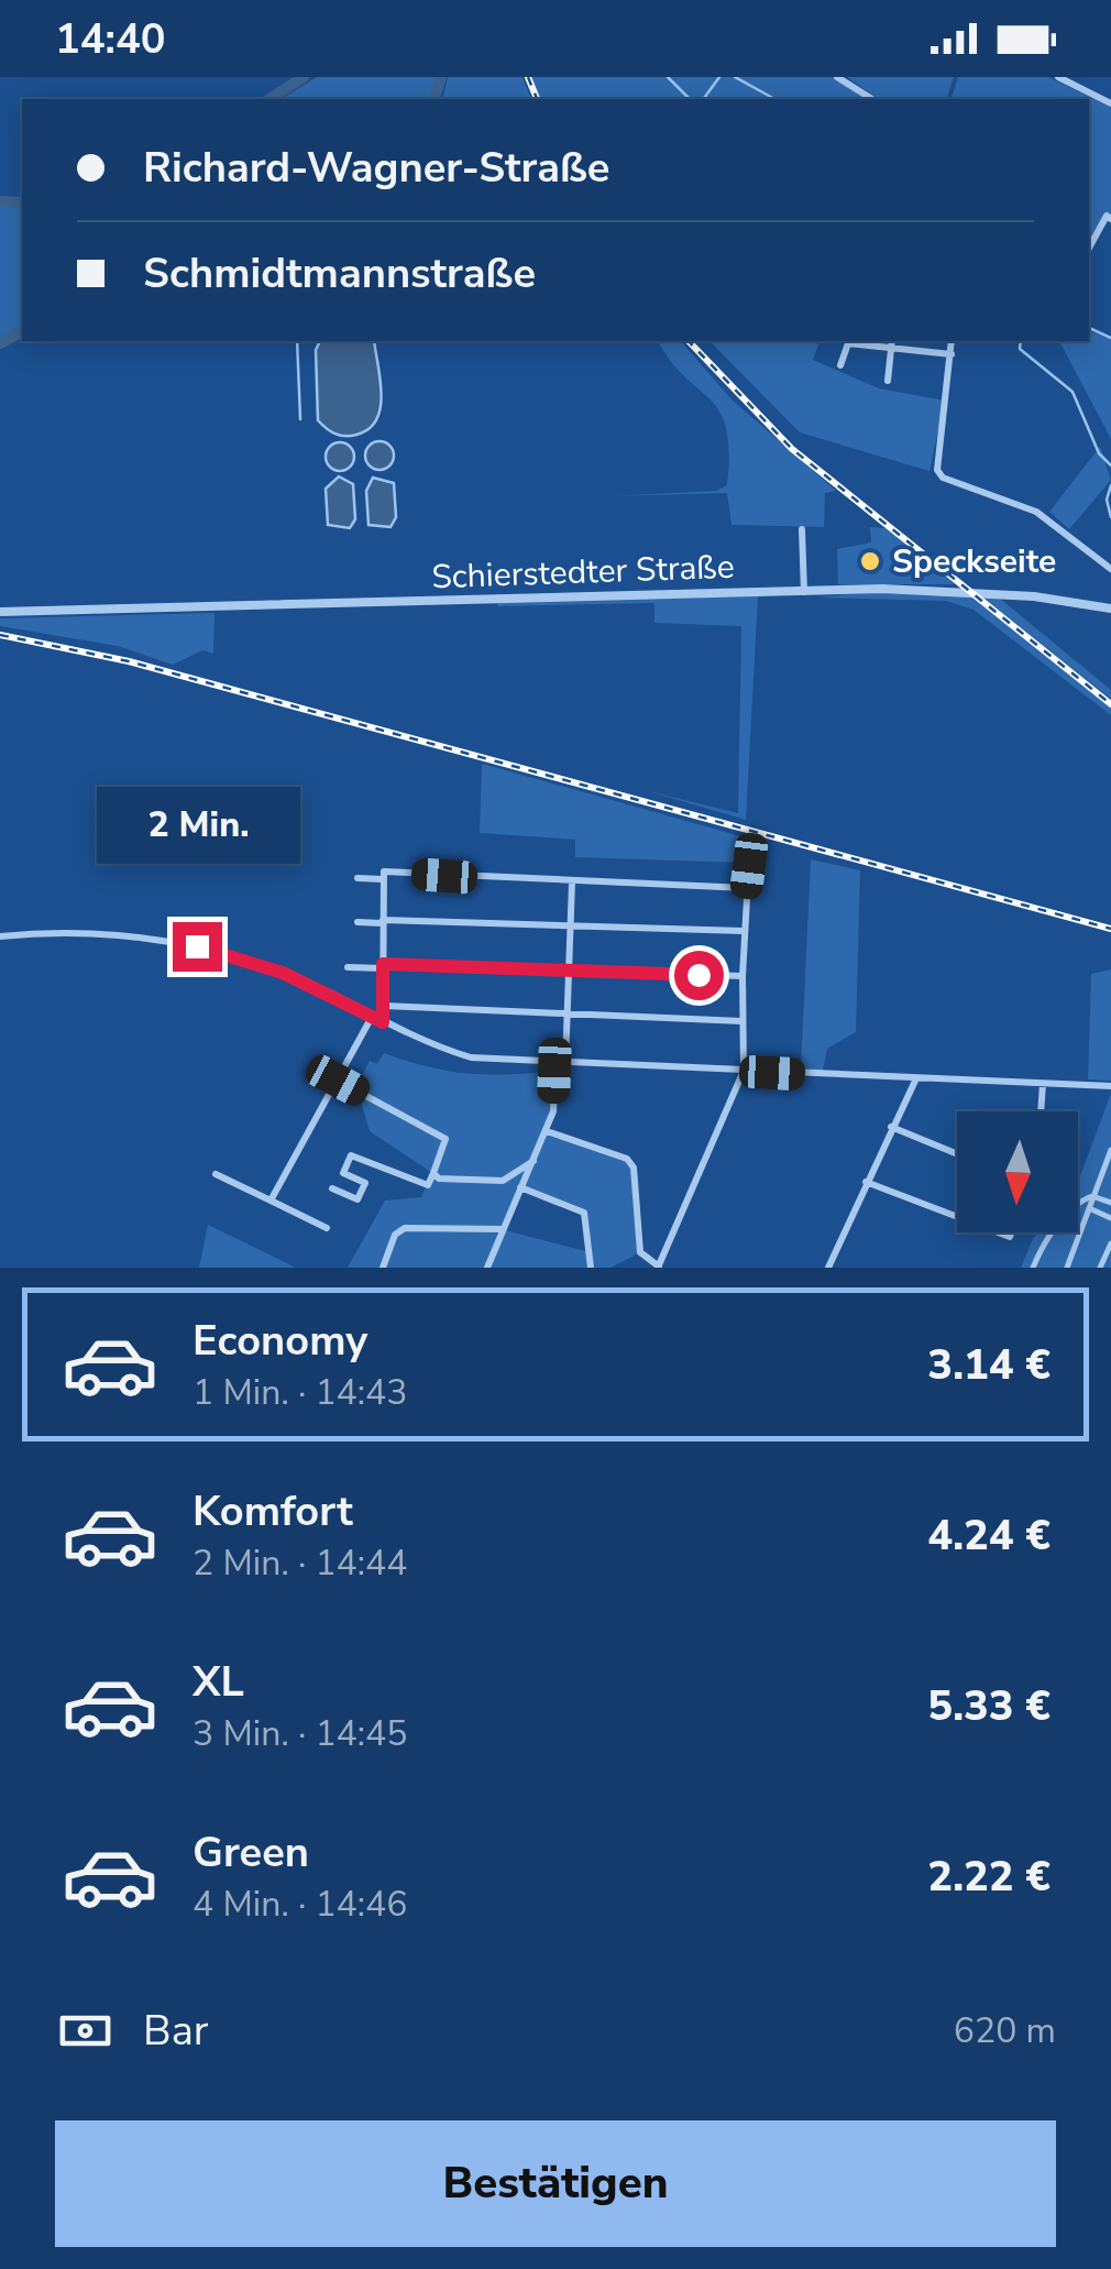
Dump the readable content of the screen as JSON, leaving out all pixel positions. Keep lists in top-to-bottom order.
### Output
{
  "streets": {
    "street": ["Schierstedter Straße"]
  },
  "places": ["Speckseite"],
  "north": "bottom",
  "page": {
    "status": "14:40",
    "banner": ["Richard-Wagner-Straße", "Schmidtmannstraße"],
    "bubble": "2 Min.",
    "list": [
      {
        "name": "Economy",
        "note": "1 Min. · 14:43",
        "value": "3.14 €"
      },
      {
        "name": "Komfort",
        "note": "2 Min. · 14:44",
        "value": "4.24 €"
      },
      {
        "name": "XL",
        "note": "3 Min. · 14:45",
        "value": "5.33 €"
      },
      {
        "name": "Green",
        "note": "4 Min. · 14:46",
        "value": "2.22 €"
      }
    ],
    "pay": ["Bar", "620 m"],
    "buttons": "Bestätigen"
  }
}
